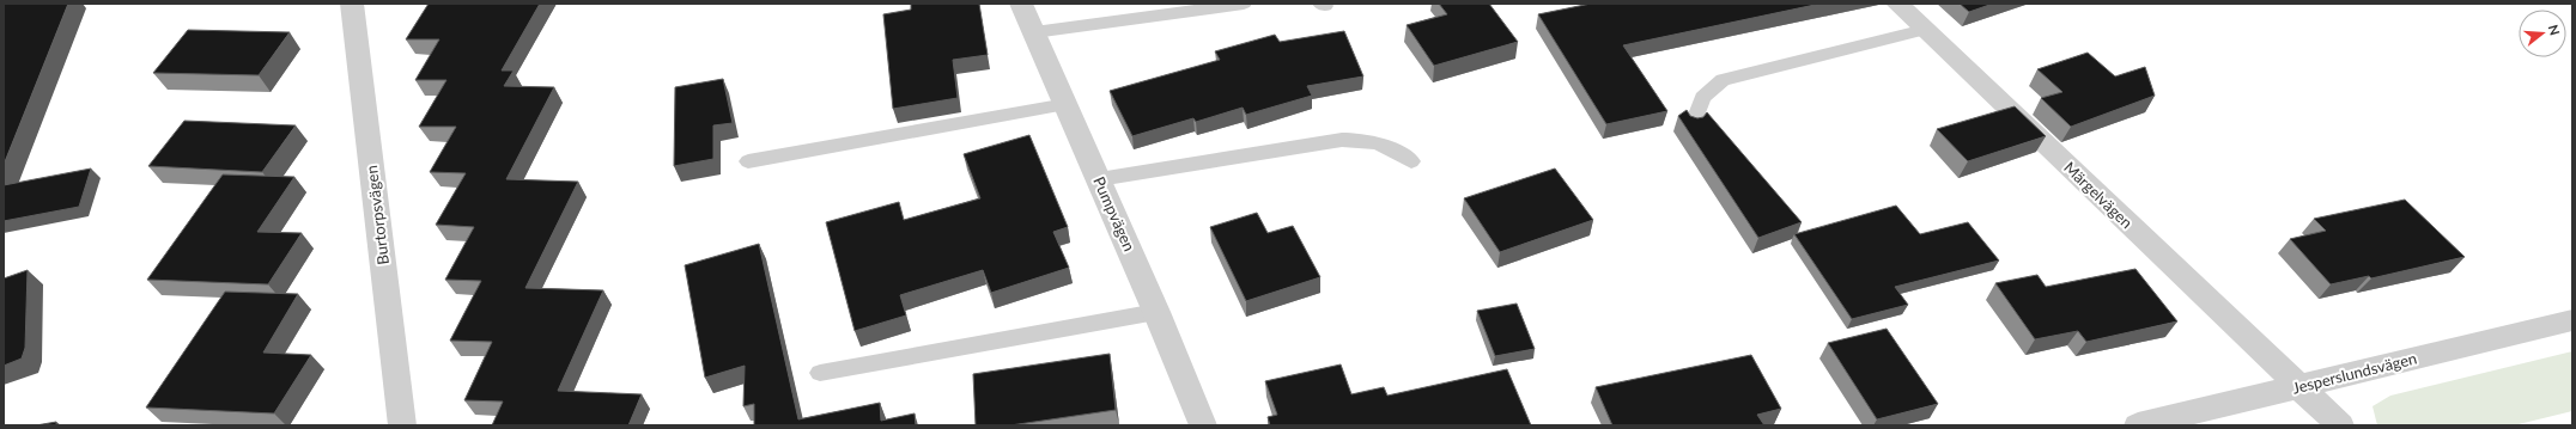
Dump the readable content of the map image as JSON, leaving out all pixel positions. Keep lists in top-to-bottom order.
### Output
{
  "streets": {
    "street": [
      "Märgelvägen",
      "Pumpvägen",
      "Burtorpsvägen",
      "Jesperslundsvägen"
    ]
  },
  "crossings": [
    ["Märgelvägen", "Jesperslundsvägen"]
  ],
  "north": "right"
}
